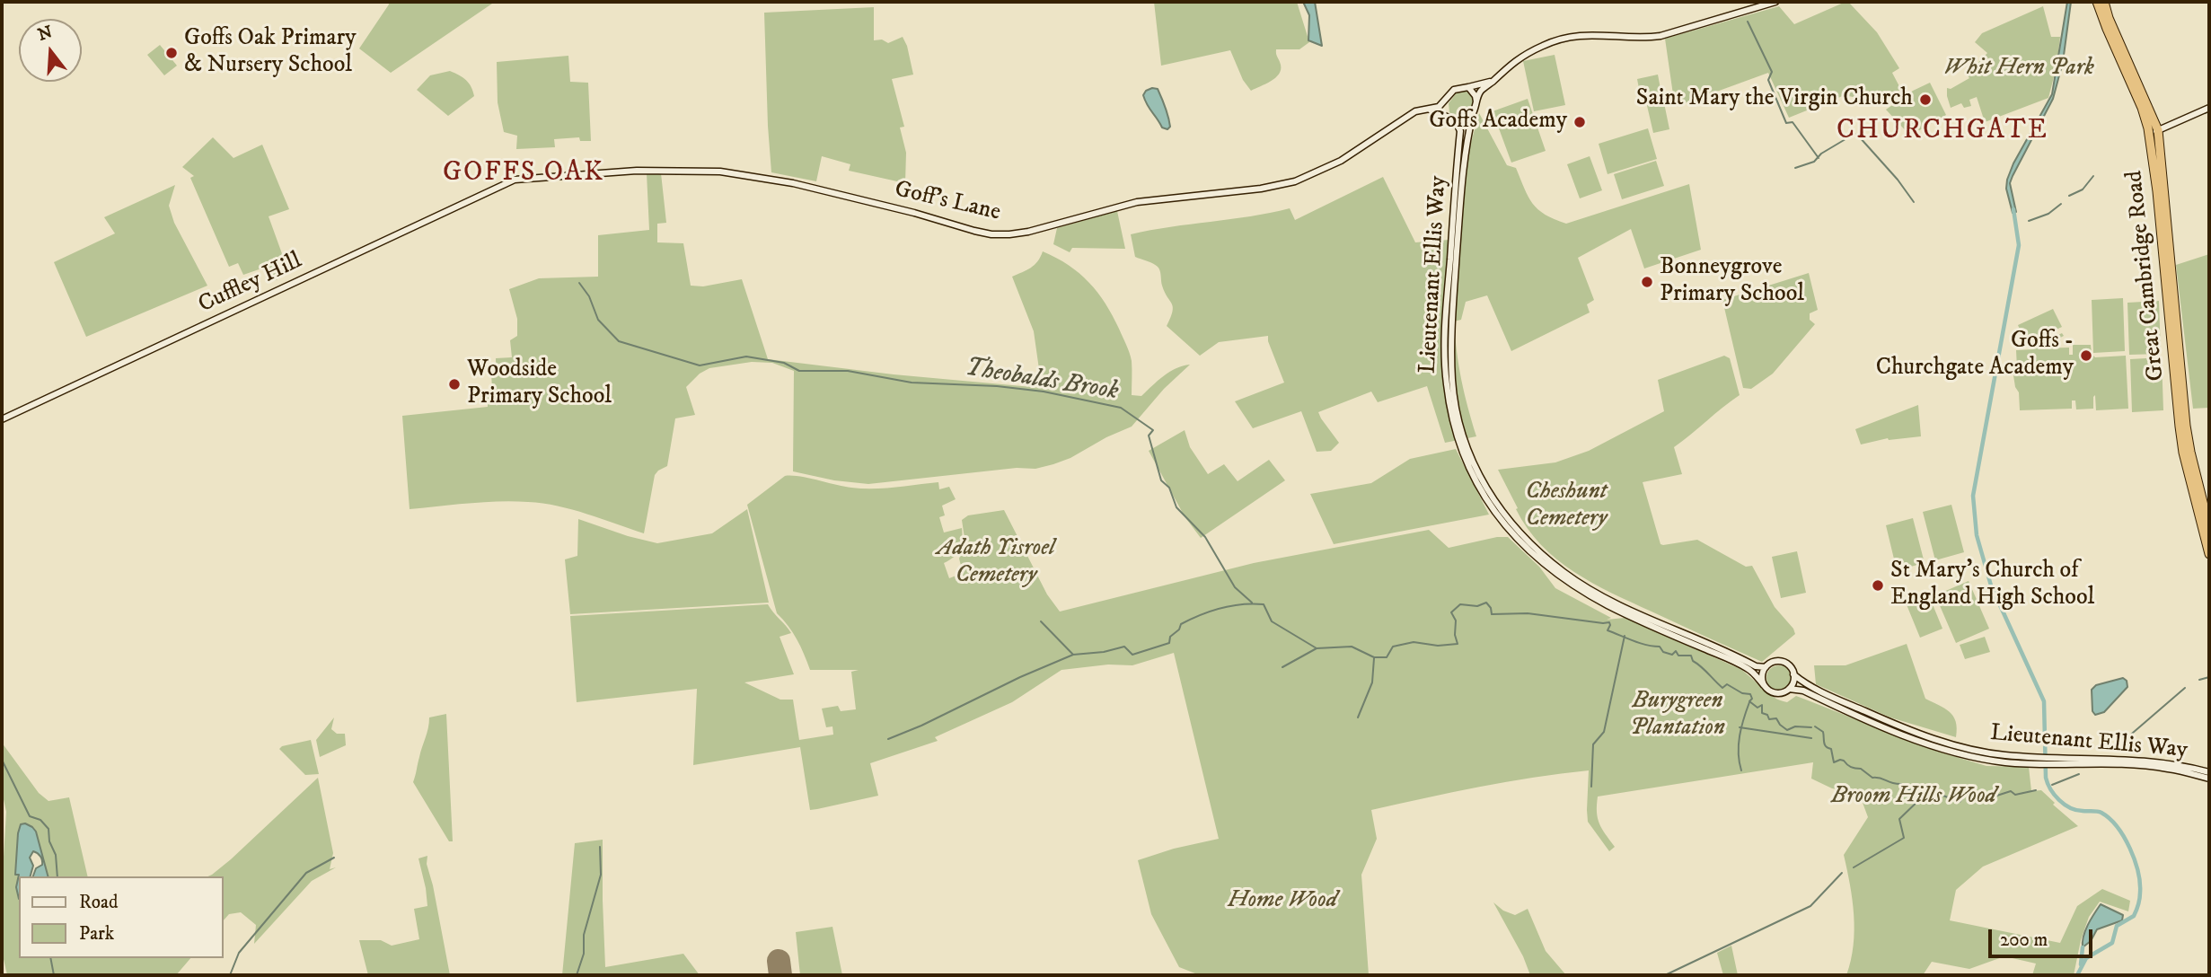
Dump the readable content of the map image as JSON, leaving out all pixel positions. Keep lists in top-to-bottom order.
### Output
{
  "streets": {
    "highway": ["Great Cambridge Road"],
    "main road": ["Goff's Lane", "Lieutenant Ellis Way", "Cuffley Hill"]
  },
  "crossings": [
    ["Goff's Lane", "Lieutenant Ellis Way"],
    ["Goff's Lane", "Cuffley Hill"]
  ],
  "districts": ["CHURCHGATE", "GOFFS OAK"],
  "water": ["Theobalds Brook"],
  "parks": [
    "Whit Hern Park",
    "Cheshunt Cemetery",
    "Adath Yisroel Cemetery",
    "Burygreen Plantation",
    "Broom Hills Wood",
    "Home Wood"
  ],
  "places": [
    "Goffs Oak Primary & Nursery School",
    "Saint Mary the Virgin Church",
    "Goffs Academy",
    "Bonneygrove Primary School",
    "Goffs - Churchgate Academy",
    "Woodside Primary School",
    "St Mary's Church of England High School"
  ],
  "legend": ["Road", "Park"],
  "scale_bar": "200 m",
  "north": "top"
}
